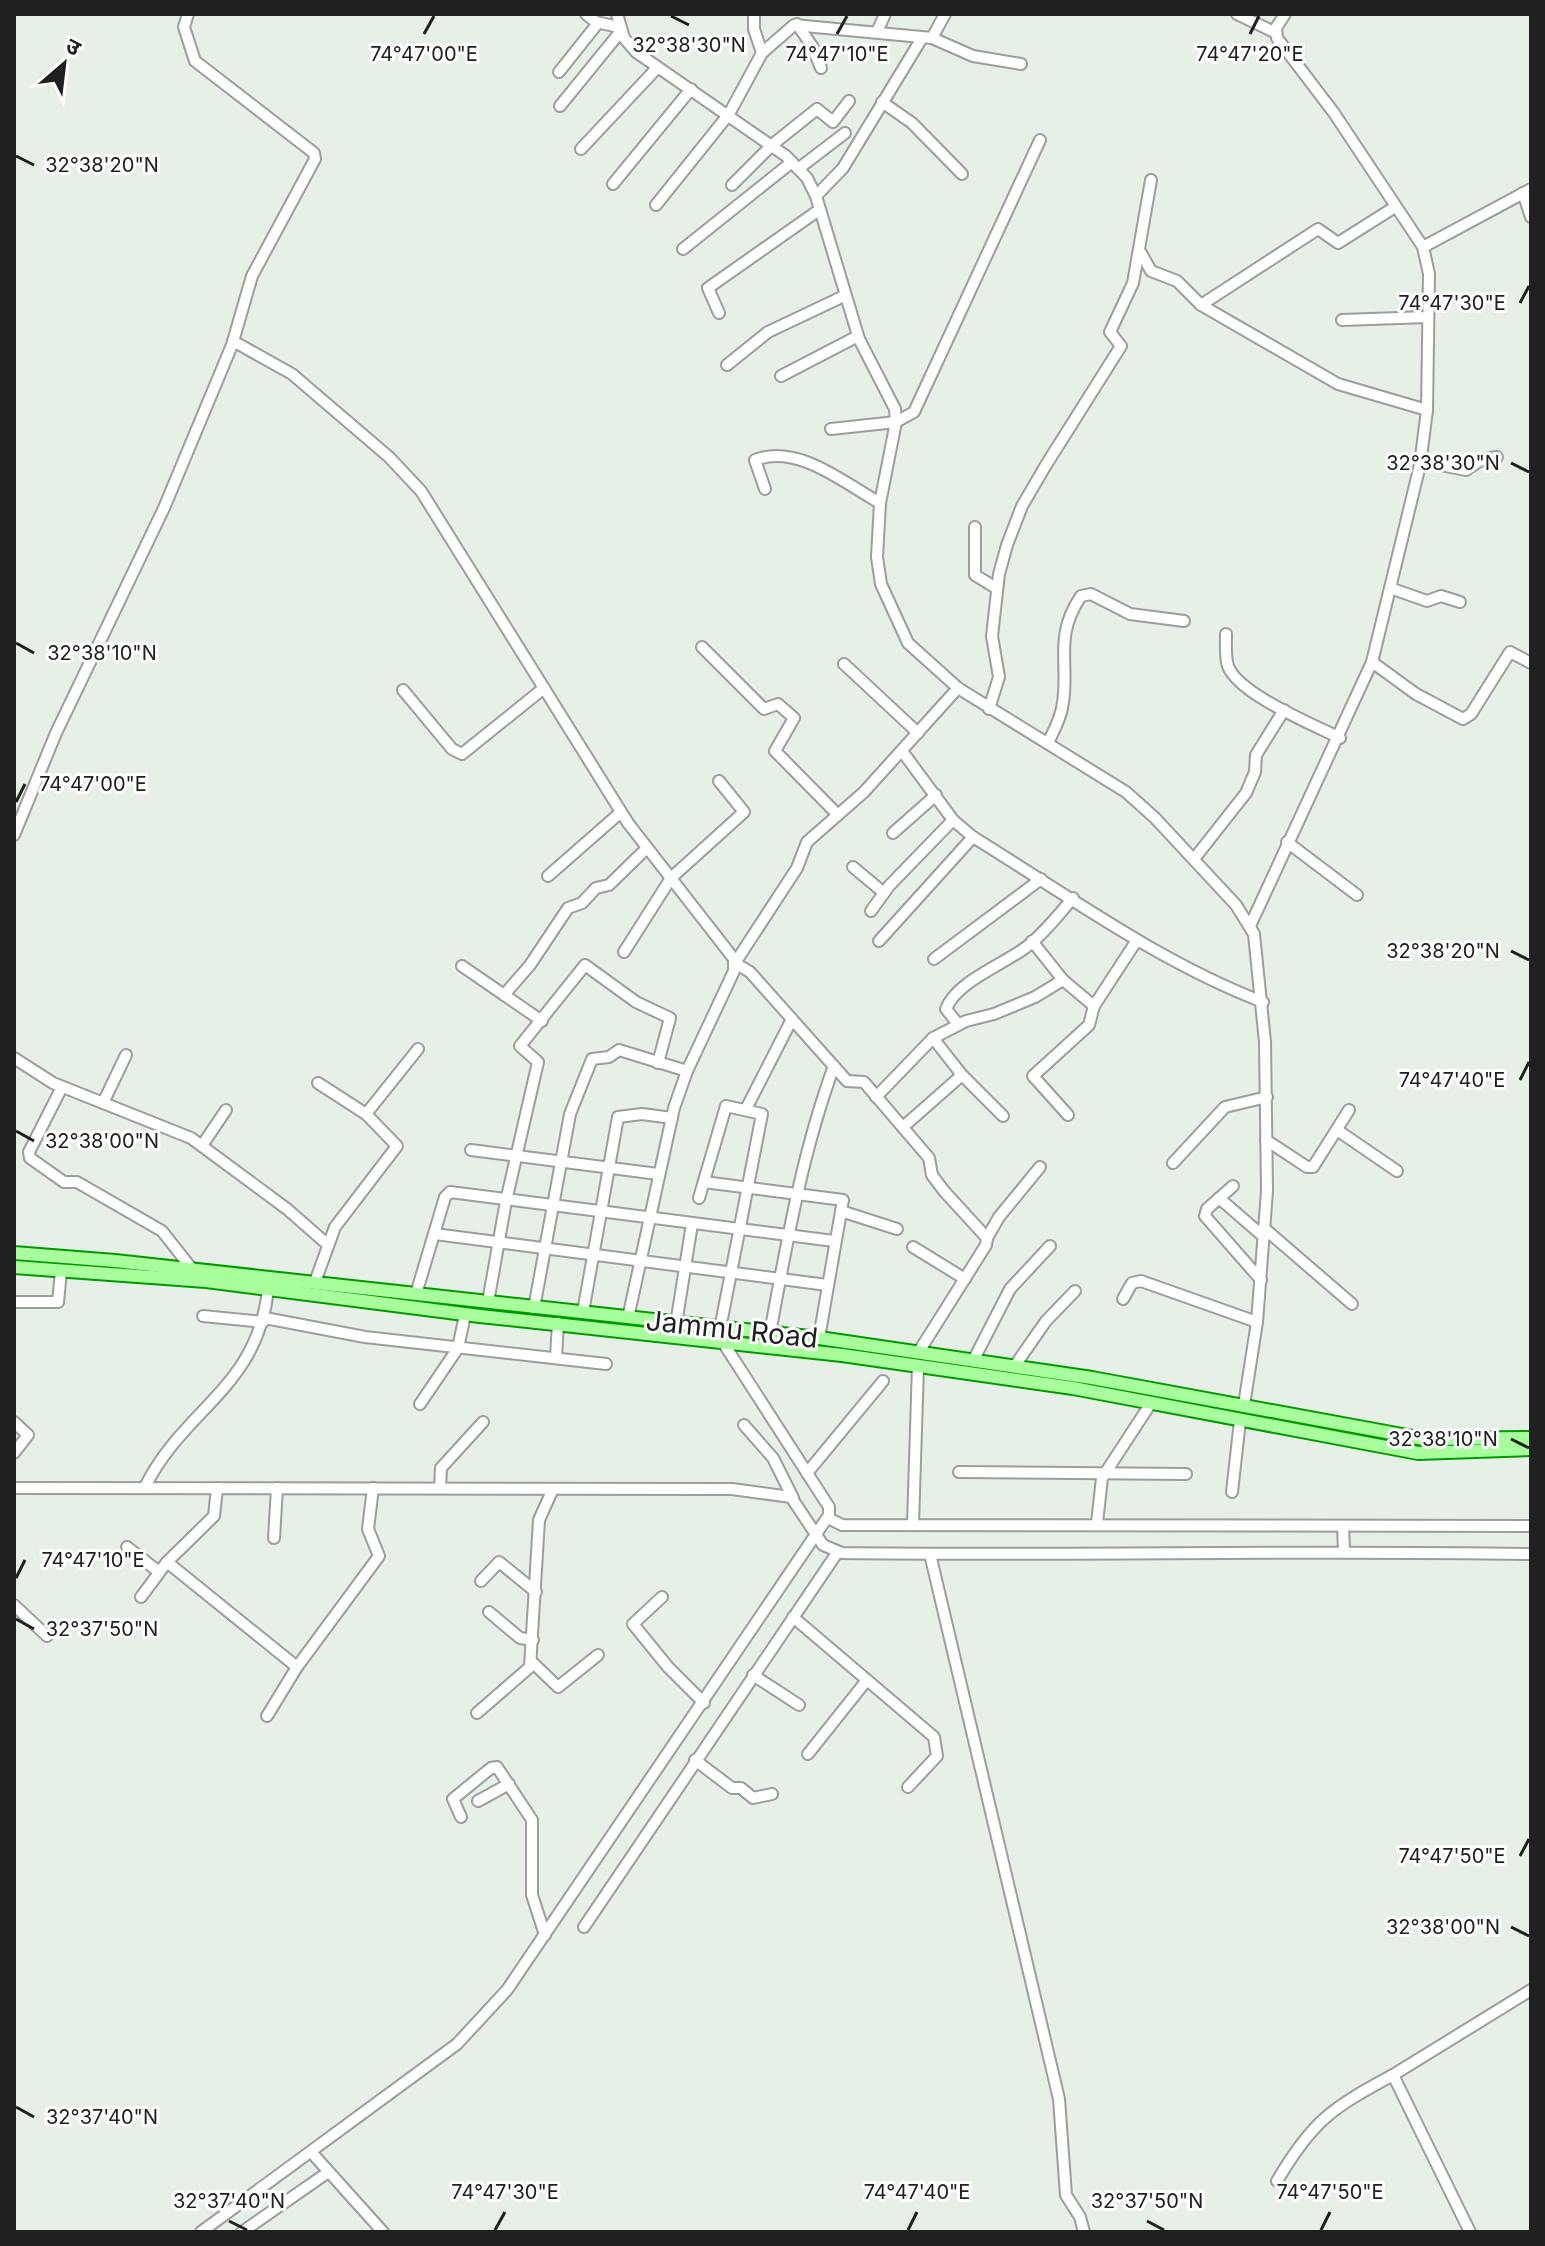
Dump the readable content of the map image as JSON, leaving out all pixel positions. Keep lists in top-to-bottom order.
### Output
{
  "streets": {
    "main road": ["Jammu Road"]
  },
  "north": "top right",
  "coordinates": [
    "32°38'30\"N",
    "74°47'00\"E",
    "74°47'10\"E",
    "74°47'20\"E",
    "32°38'20\"N",
    "74°47'30\"E",
    "32°38'10\"N",
    "74°47'40\"E",
    "32°38'00\"N",
    "32°37'50\"N",
    "74°47'50\"E",
    "32°37'40\"N"
  ]
}
